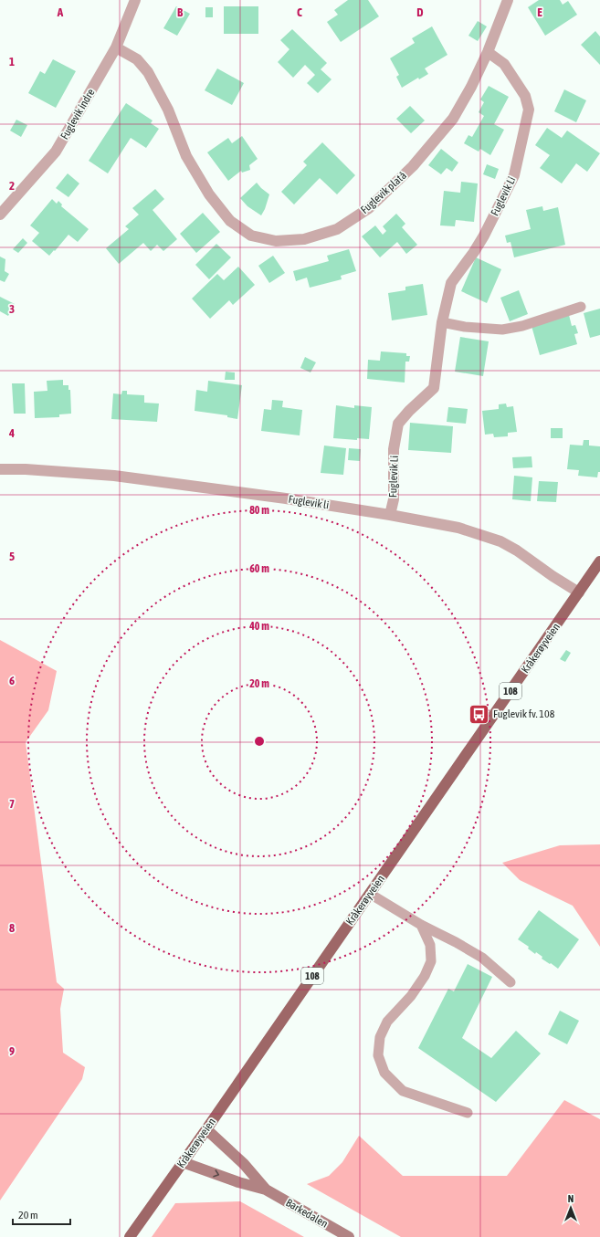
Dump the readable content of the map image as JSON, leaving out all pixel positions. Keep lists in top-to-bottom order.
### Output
{
  "streets": {
    "main road": ["Kråkerøyveien", "108", "Barkedalen"],
    "street": [
      "Fuglevik indre",
      "Fuglevik platå",
      "Fuglevik Li",
      "Fuglevik li"
    ]
  },
  "crossings": [
    ["Fuglevik indre", "Fuglevik platå"],
    ["Fuglevik platå", "Fuglevik Li"],
    ["Fuglevik Li", "Fuglevik li"],
    ["Fuglevik li", "Kråkerøyveien"],
    ["Kråkerøyveien", "Barkedalen"]
  ],
  "places": {
    "bus stop": ["Fuglevik fv. 108"]
  },
  "scale_bar": "20 m",
  "north": "top",
  "grid": {
    "columns": [
      "A",
      "B",
      "C",
      "D",
      "E"
    ],
    "rows": [
      "1",
      "2",
      "3",
      "4",
      "5",
      "6",
      "7",
      "8",
      "9"
    ]
  },
  "rings": [
    "80 m",
    "60 m",
    "40 m",
    "20 m"
  ]
}
